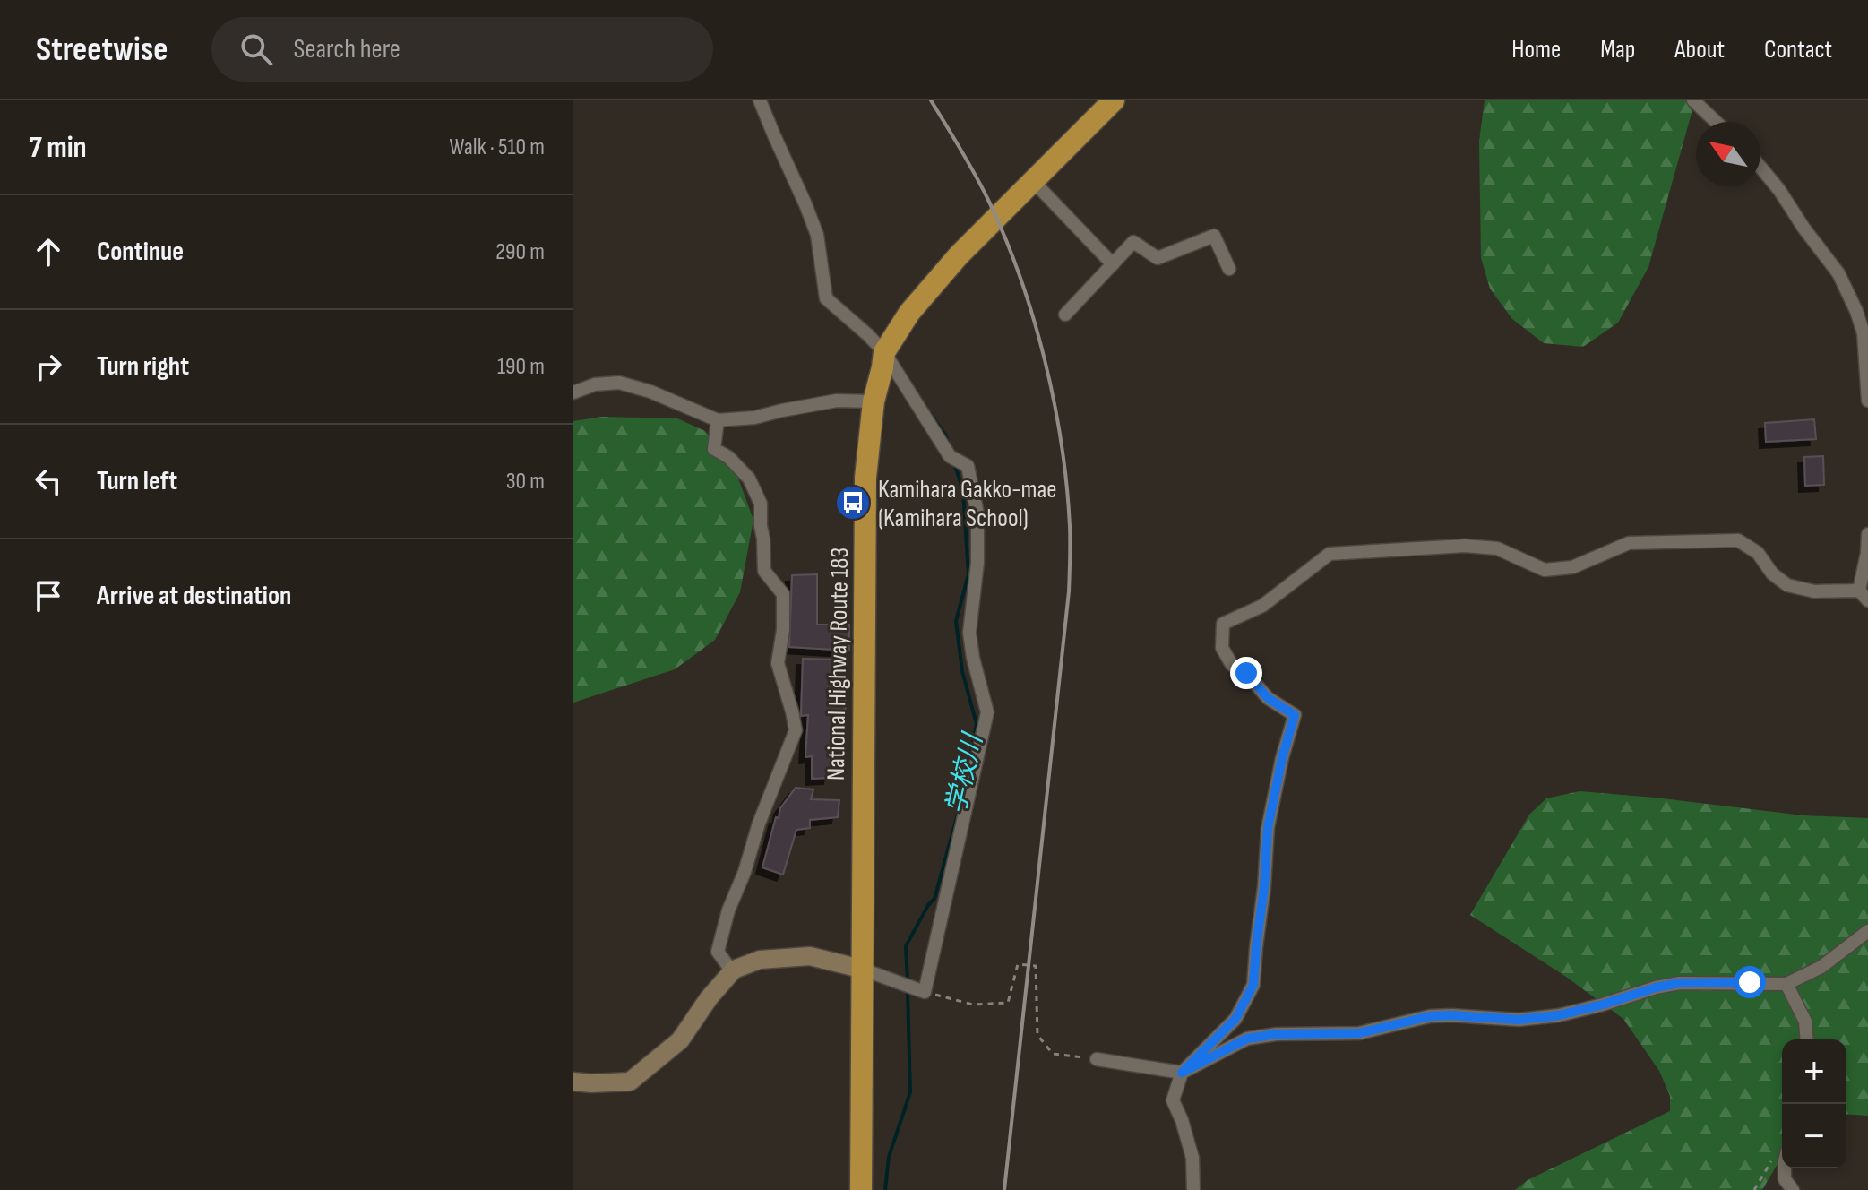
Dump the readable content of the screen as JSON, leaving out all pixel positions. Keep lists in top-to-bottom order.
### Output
{
  "streets": {
    "highway": ["National Highway Route 183"]
  },
  "water": ["学校川"],
  "places": {
    "bus stop": ["Kamihara Gakko-mae (Kamihara School)"]
  },
  "north": "top left",
  "page": {
    "header": "Streetwise",
    "search": "Search here",
    "nav": [
      "Home",
      "Map",
      "About",
      "Contact"
    ],
    "heading": ["7 min", "Walk · 510 m"],
    "list": [
      ["Continue", "290 m"],
      ["Turn right", "190 m"],
      ["Turn left", "30 m"],
      "Arrive at destination"
    ],
    "map_buttons": ["+", "−"]
  }
}
